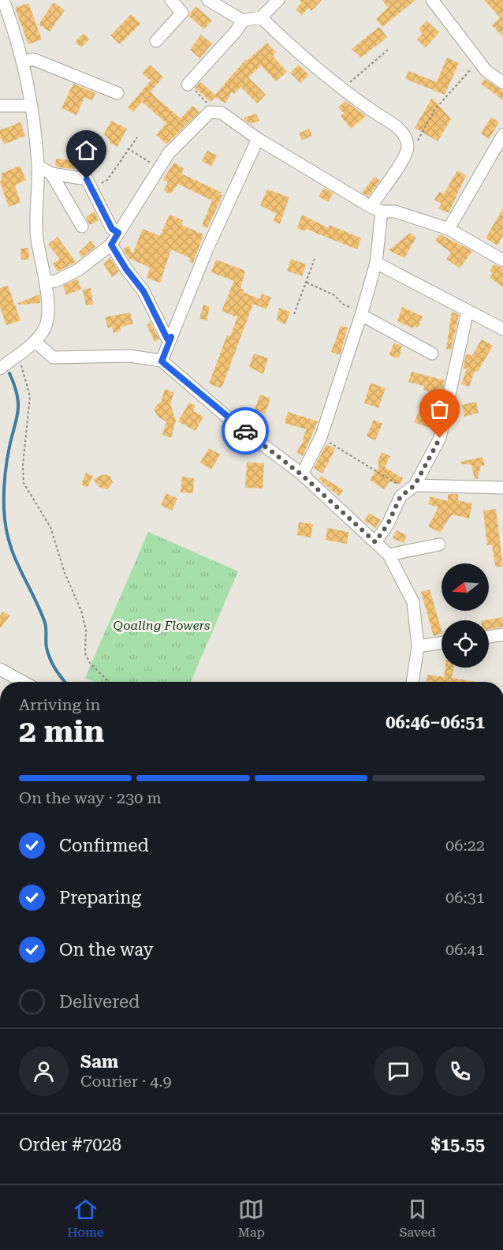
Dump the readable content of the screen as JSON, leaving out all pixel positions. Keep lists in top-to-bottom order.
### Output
{
  "parks": ["Qoaling Flowers"],
  "north": "left",
  "page": {
    "heading": ["2 min", "Arriving in", "06:46–06:51"],
    "panel": [
      "Sam",
      "Courier · 4.9",
      "Order #7028",
      "$15.55"
    ],
    "bar": "On the way · 230 m",
    "list": [
      ["Confirmed", "06:22"],
      ["Preparing", "06:31"],
      ["On the way", "06:41"],
      "Delivered"
    ],
    "tabs": ["Home", "Map", "Saved"]
  }
}
